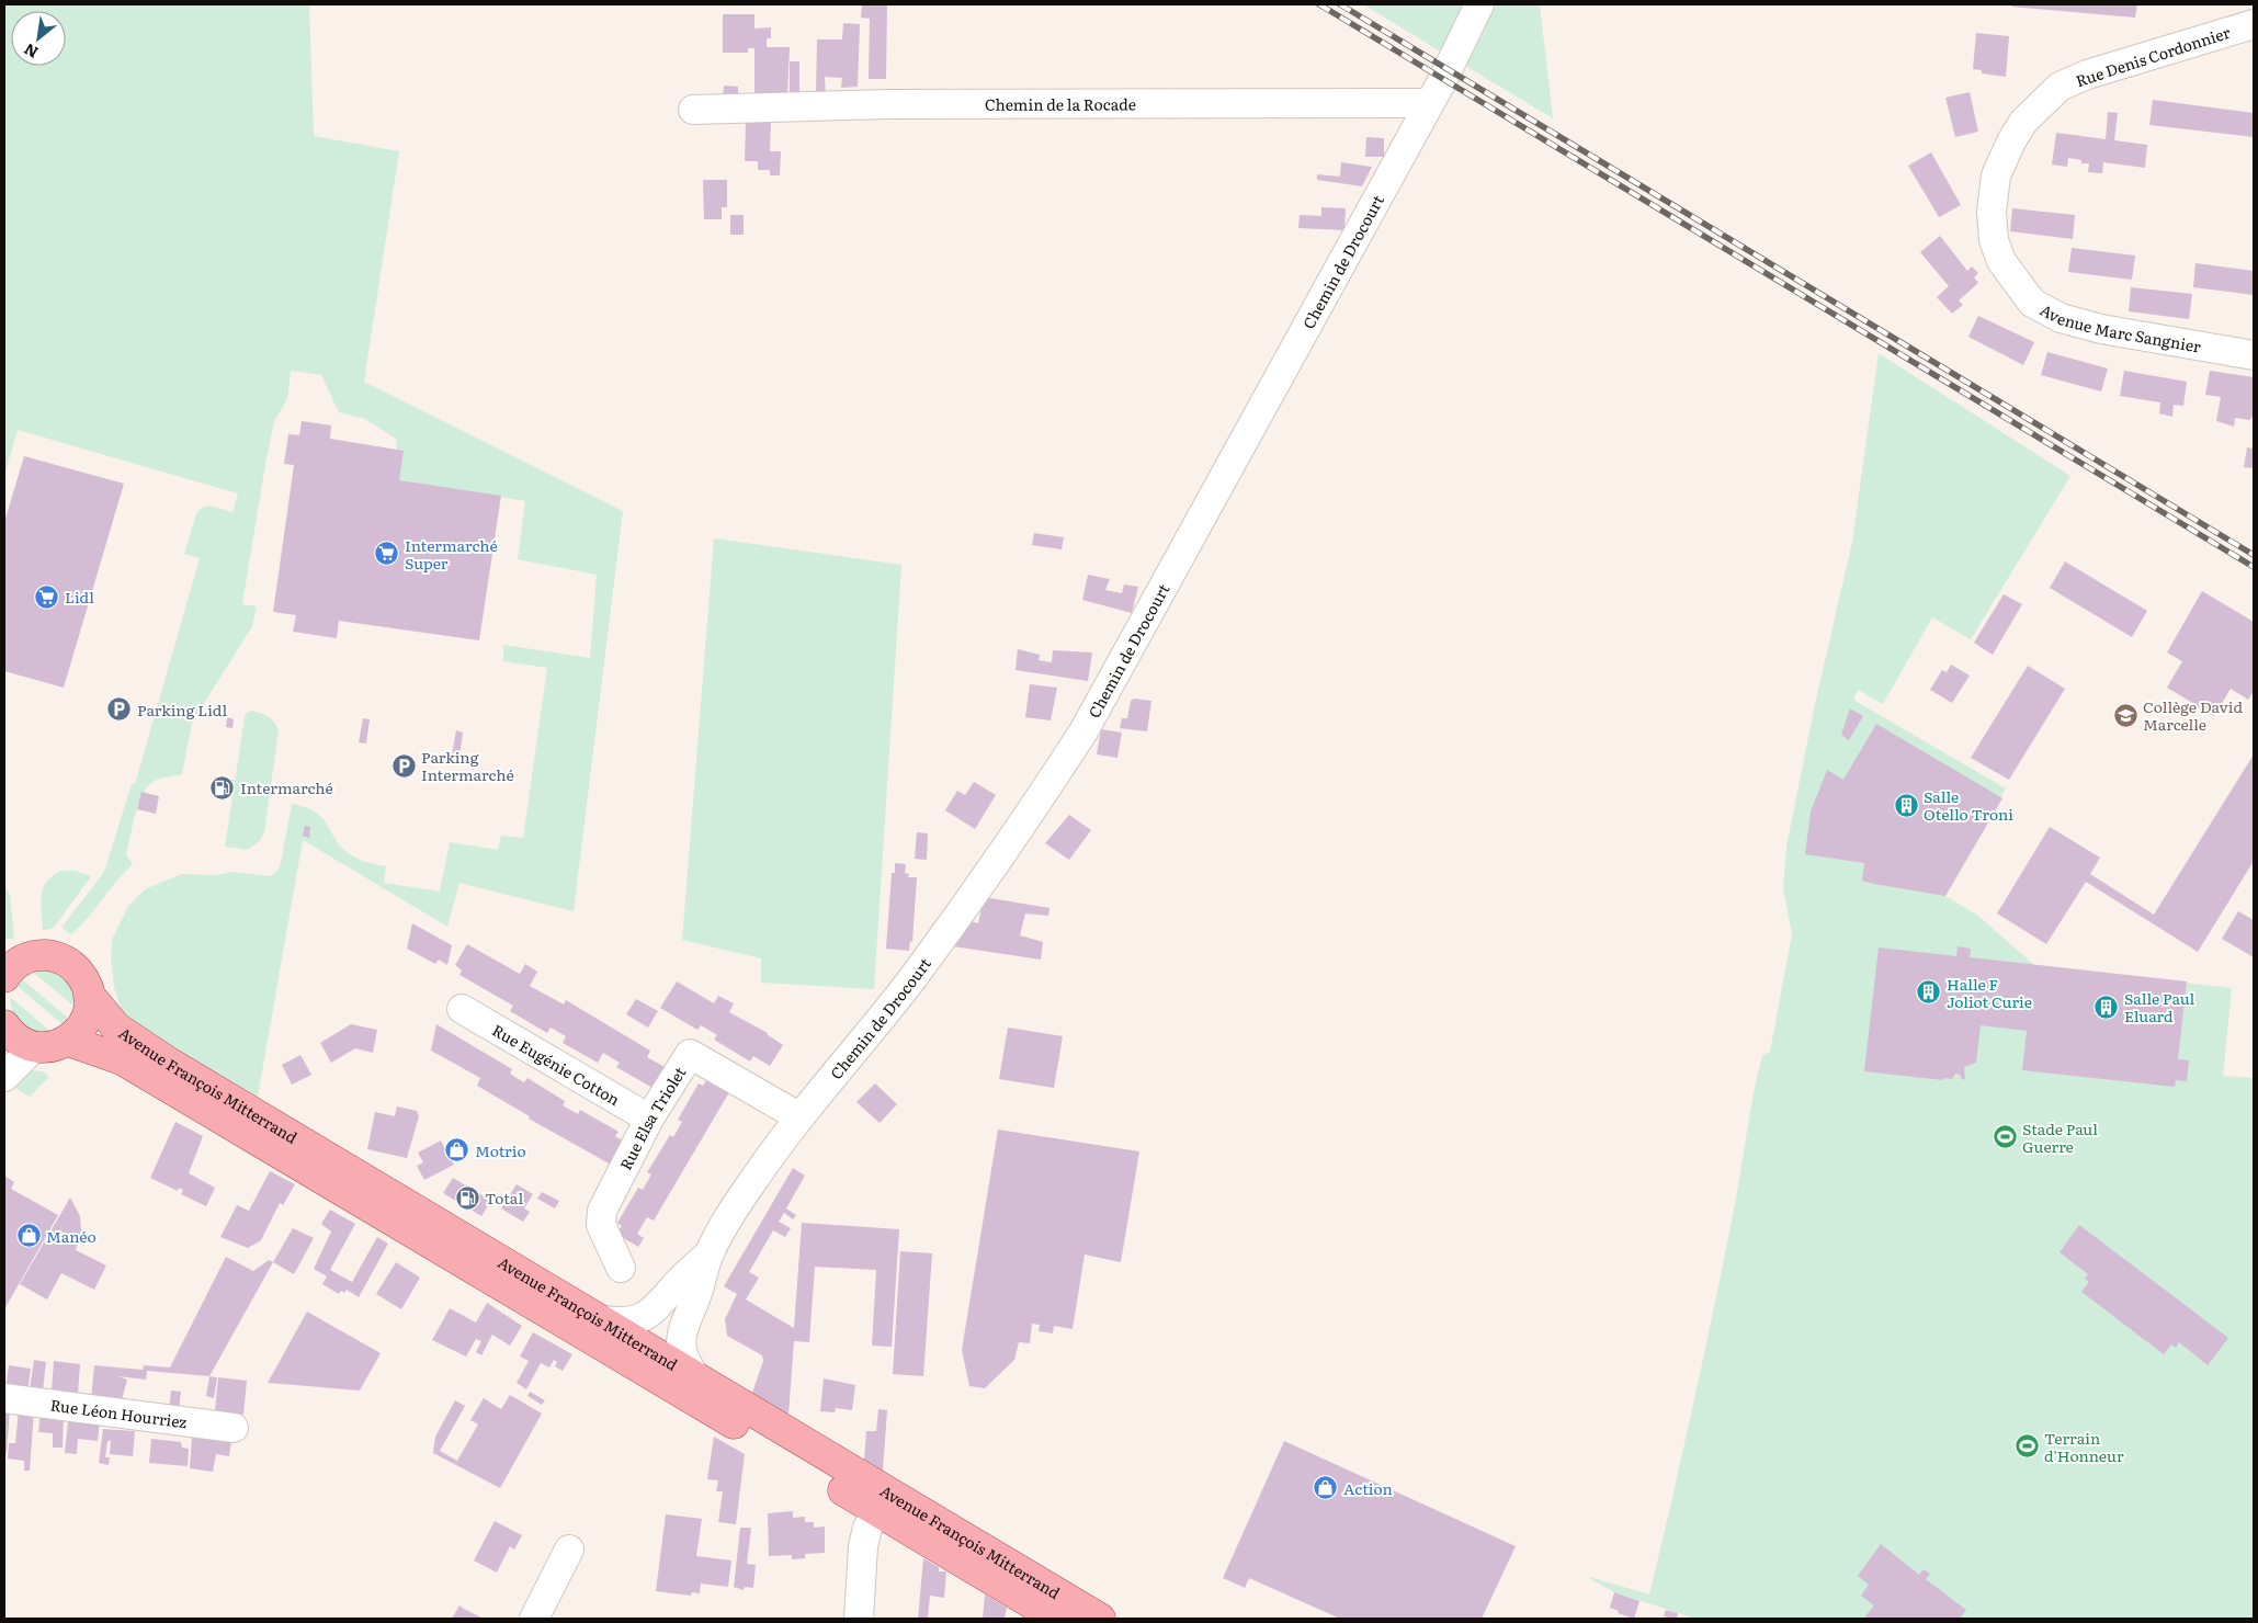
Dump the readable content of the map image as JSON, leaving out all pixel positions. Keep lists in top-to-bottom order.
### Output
{
  "streets": {
    "main road": ["Avenue François Mitterrand"],
    "street": [
      "Rue Denis Cordonnier",
      "Chemin de la Rocade",
      "Chemin de Drocourt",
      "Avenue Marc Sangnier",
      "Rue Eugénie Cotton",
      "Rue Elsa Triolet",
      "Rue Léon Hourriez"
    ]
  },
  "crossings": [
    ["Rue Denis Cordonnier", "Avenue Marc Sangnier"],
    ["Chemin de la Rocade", "Chemin de Drocourt"],
    ["Chemin de Drocourt", "Avenue François Mitterrand"],
    ["Chemin de Drocourt", "Rue Elsa Triolet"],
    ["Rue Eugénie Cotton", "Rue Elsa Triolet"]
  ],
  "places": {
    "supermarket": ["Intermarché Super", "Lidl"],
    "parking": ["Parking Lidl", "Parking Intermarché"],
    "school or university": ["Collège David Marcelle"],
    "fuel station": ["Intermarché", "Total"],
    "building": ["Salle Otello Troni", "Halle F Joliot Curie", "Salle Paul Eluard"],
    "sports": ["Stade Paul Guerre", "Terrain d'Honneur"],
    "shop": ["Motrio", "Manéo", "Action"]
  },
  "north": "bottom left"
}
